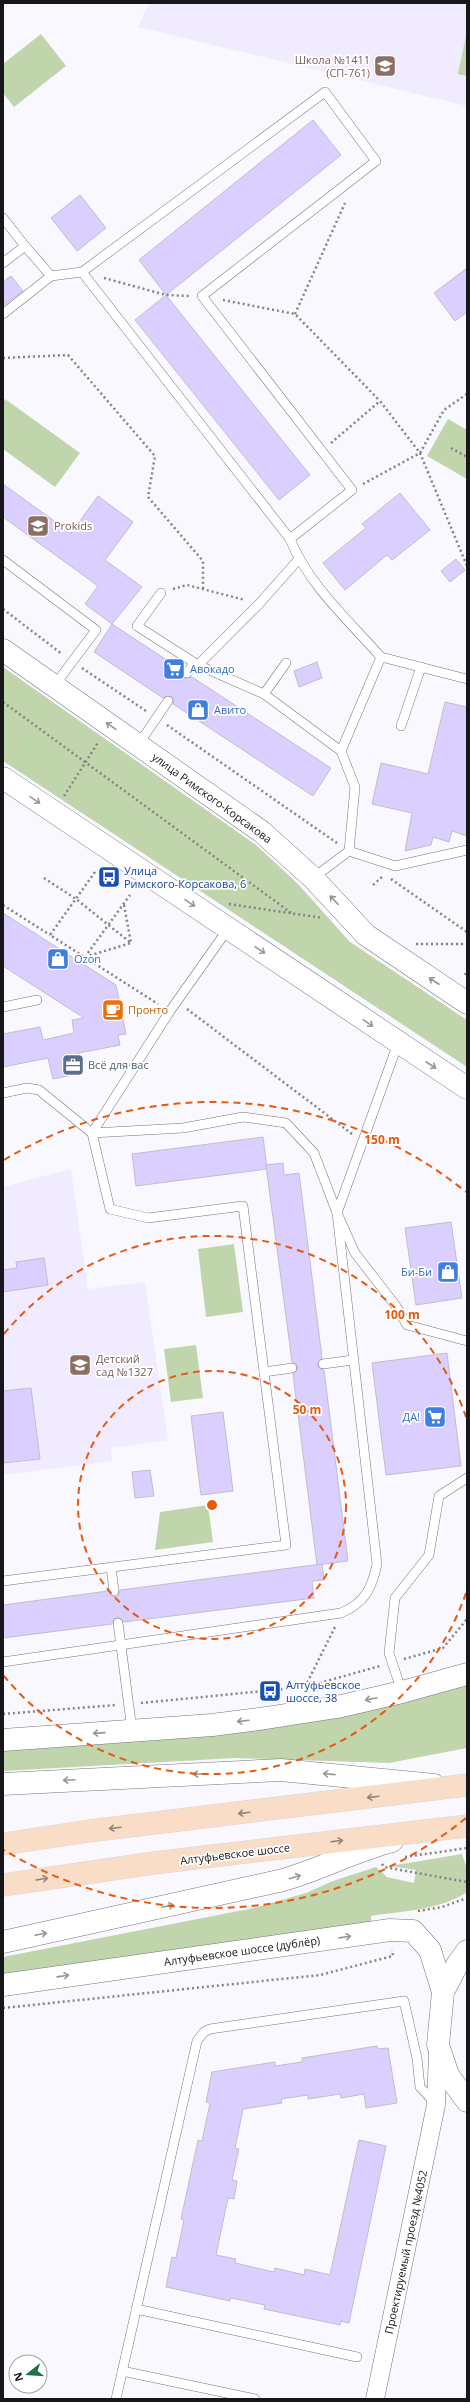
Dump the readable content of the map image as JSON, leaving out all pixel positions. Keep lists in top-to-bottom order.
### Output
{
  "streets": {
    "main road": ["улица Римского-Корсакова", "Алтуфьевское шоссе", "Алтуфьевское шоссе (дублёр)"],
    "street": ["Проектируемый проезд №4052"]
  },
  "places": {
    "school or university": ["Школа №1411 (СП-761)", "Prokids", "Детский сад №1327"],
    "supermarket": ["Авокадо", "ДА!"],
    "shop": ["Авито", "Ozon", "Би-Би"],
    "bus stop": ["Улица Римского-Корсакова, 6", "Алтуфьевское шоссе, 38"],
    "cafe": ["Пронто"],
    "office": ["Всё для вас"]
  },
  "north": "left",
  "rings": ["150 m", "100 m", "50 m"]
}
